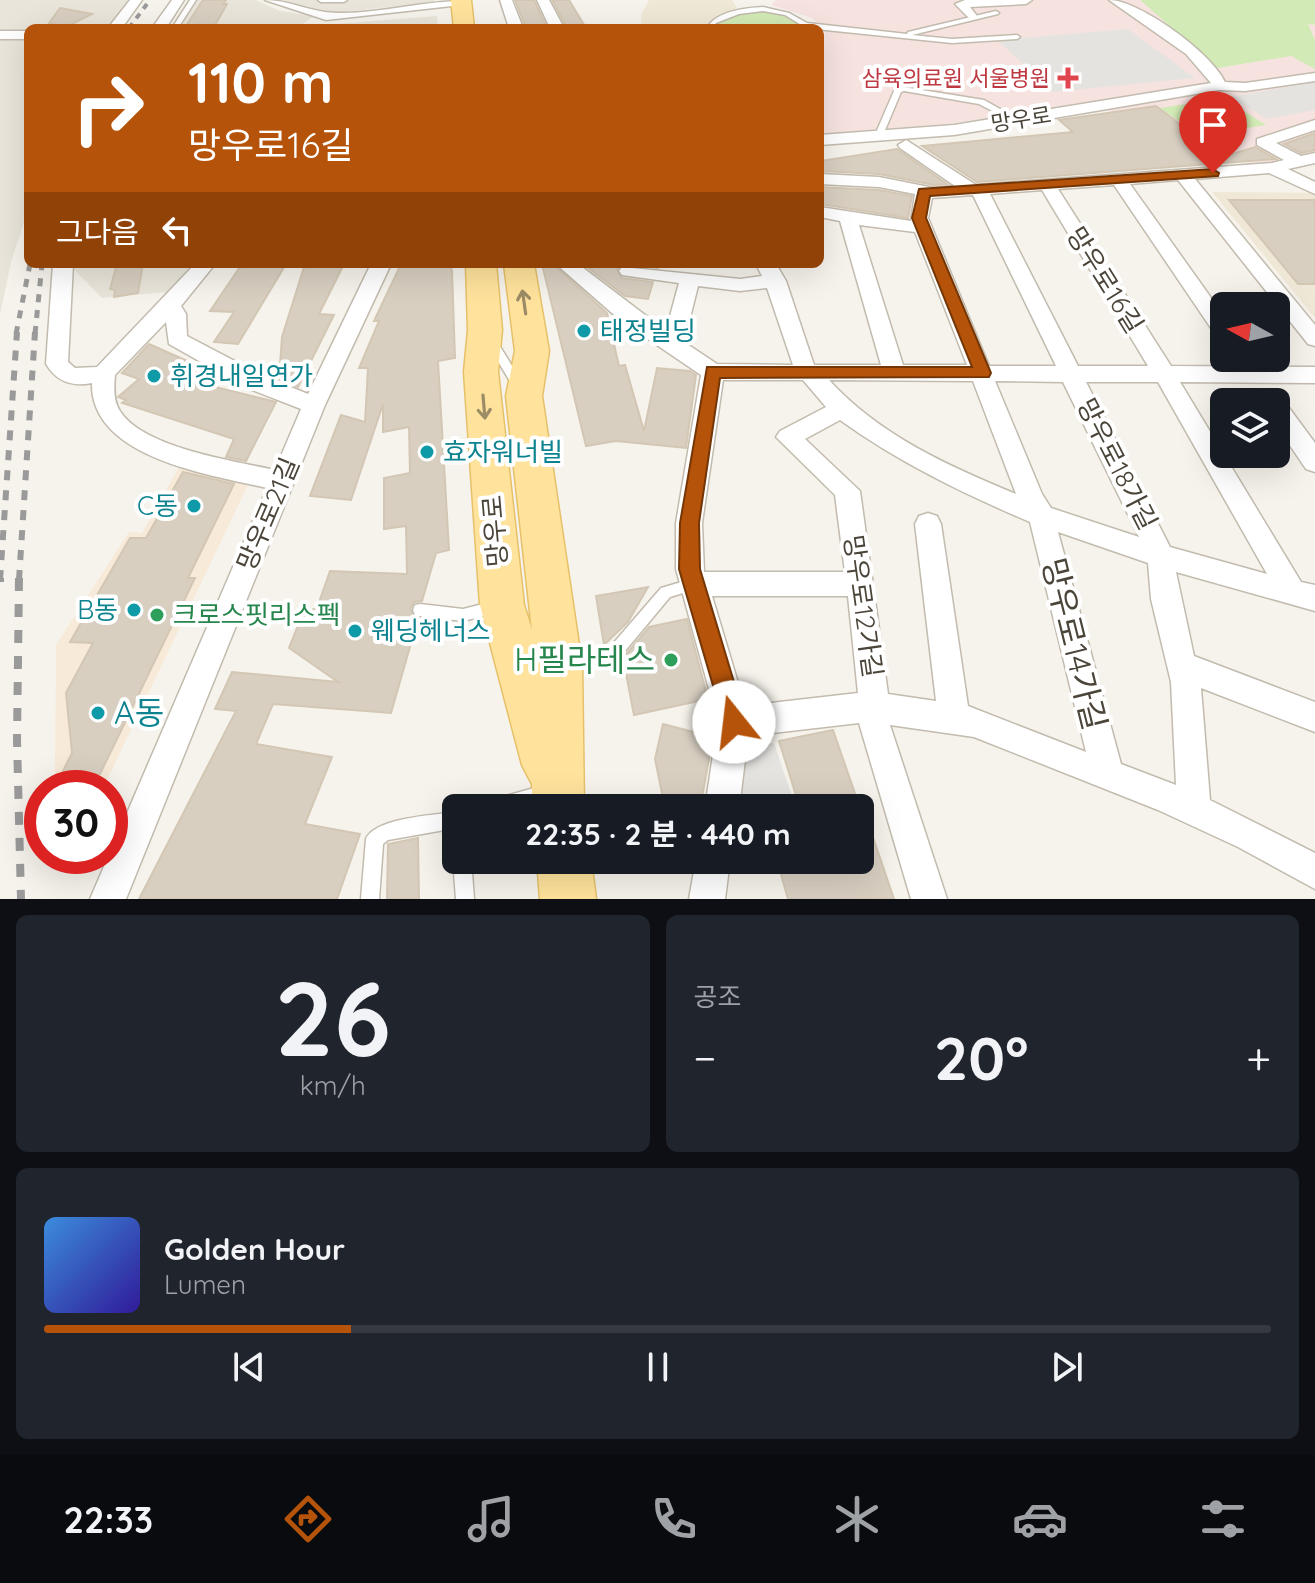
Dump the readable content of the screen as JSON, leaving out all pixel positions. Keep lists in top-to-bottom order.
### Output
{
  "streets": {
    "main road": ["망우로"],
    "street": [
      "망우로16길",
      "망우로18가길",
      "망우로21길",
      "망우로12가길",
      "망우로14가길"
    ]
  },
  "crossings": [
    ["망우로16길", "망우로18가길"],
    ["망우로18가길", "망우로12가길"],
    ["망우로18가길", "망우로14가길"],
    ["망우로12가길", "망우로14가길"]
  ],
  "places": {
    "health": ["삼육의료원 서울병원"],
    "other": [
      "태정빌딩",
      "휘경내일연가",
      "효자워너빌",
      "C동",
      "B동",
      "크로스핏리스펙",
      "웨딩헤너스",
      "H필라테스",
      "A동"
    ]
  },
  "north": "left",
  "page": {
    "turn": ["110 m", "망우로16길"],
    "then": "그다음",
    "limit": "30",
    "trip": "22:35 · 2 분 · 440 m",
    "tile": [
      ["26", "km/h"],
      "공조"
    ],
    "heat": ["−", "20°", "+"],
    "song": ["Golden Hour", "Lumen"],
    "tabs": "22:33"
  }
}
